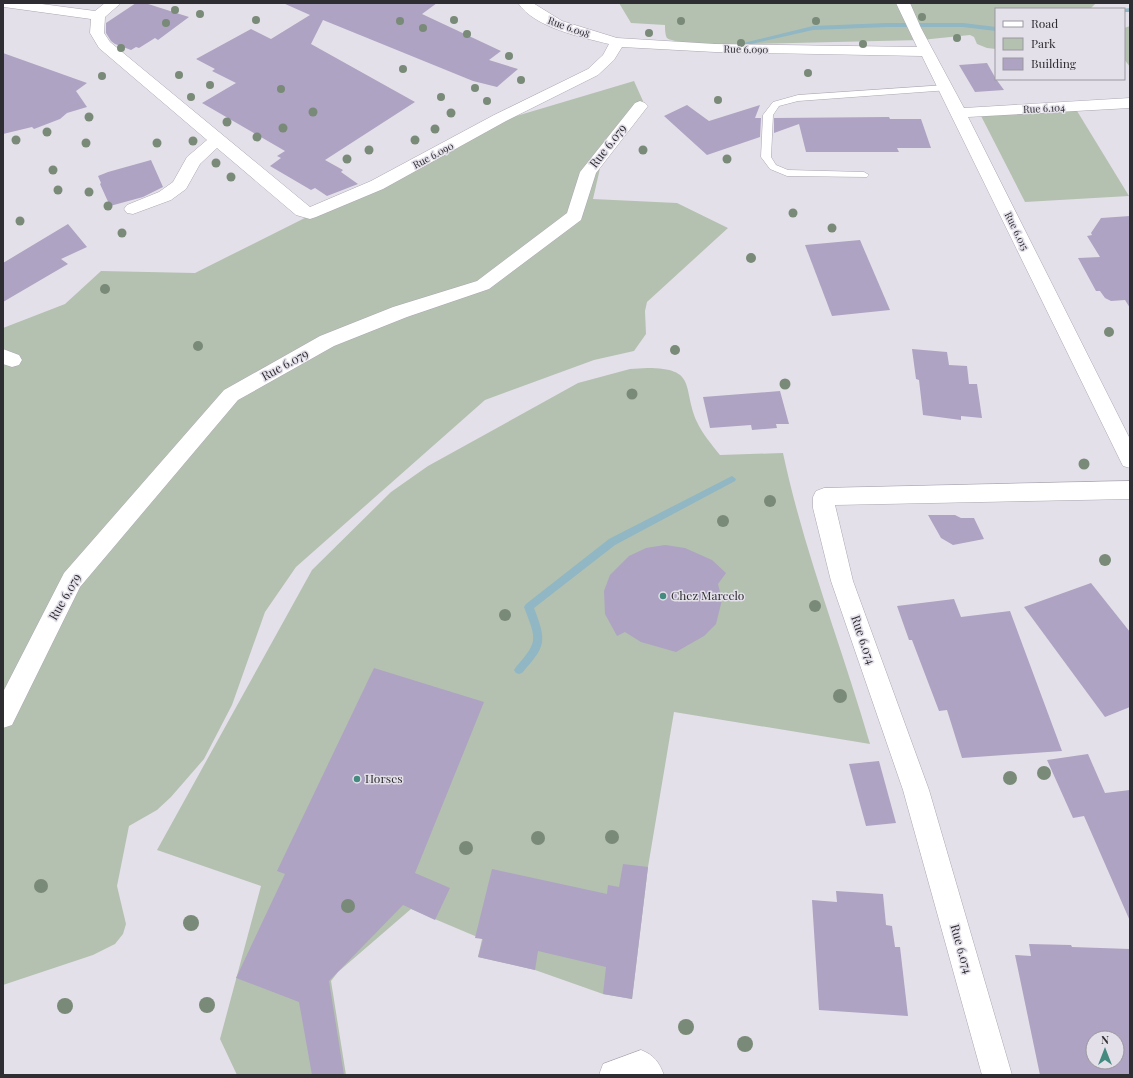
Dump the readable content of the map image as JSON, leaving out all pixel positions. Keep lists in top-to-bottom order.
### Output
{
  "streets": {
    "street": [
      "Rue 6.098",
      "Rue 6.090",
      "Rue 6.104",
      "Rue 6.079",
      "Rue 6.015",
      "Rue 6.074"
    ]
  },
  "crossings": [
    ["Rue 6.098", "Rue 6.090"],
    ["Rue 6.090", "Rue 6.015"],
    ["Rue 6.104", "Rue 6.015"]
  ],
  "places": ["Chez Marcelo", "Horses"],
  "legend": ["Road", "Park", "Building"],
  "north": "top"
}
